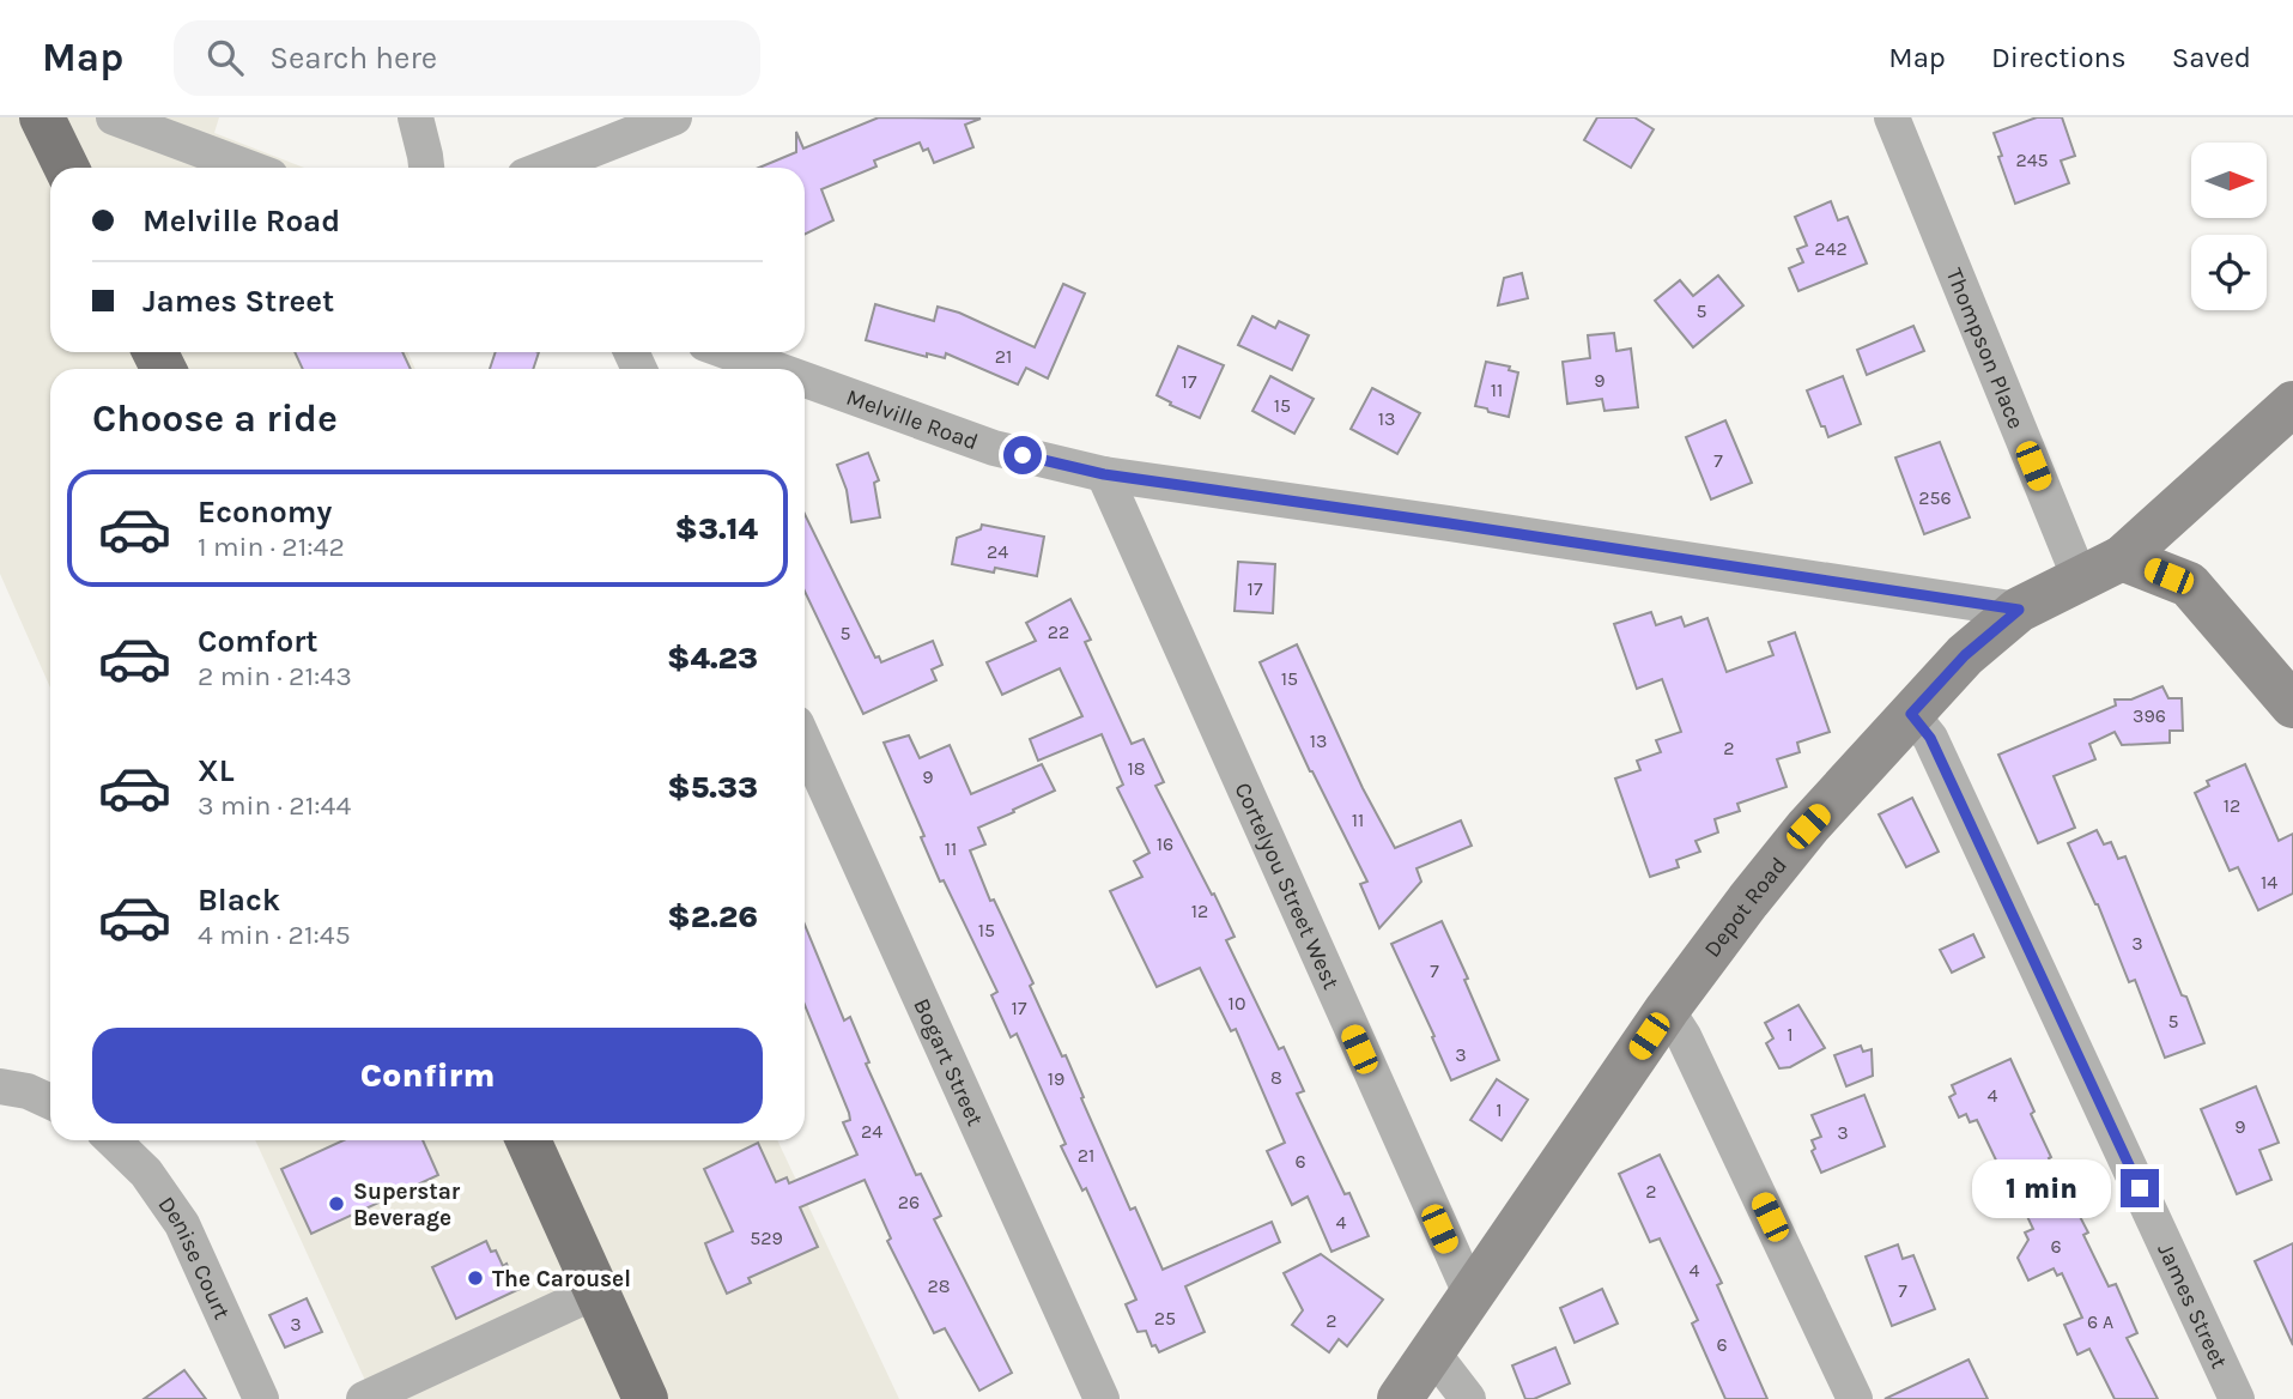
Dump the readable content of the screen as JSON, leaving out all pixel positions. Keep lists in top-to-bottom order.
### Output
{
  "streets": {
    "street": [
      "Thompson Place",
      "Melville Road",
      "Cortelyou Street West",
      "Depot Road",
      "Bogart Street",
      "Denise Court",
      "James Street"
    ]
  },
  "crossings": [
    ["Thompson Place", "Depot Road"],
    ["Melville Road", "Cortelyou Street West"],
    ["Melville Road", "Depot Road"],
    ["Cortelyou Street West", "Depot Road"],
    ["Depot Road", "James Street"]
  ],
  "places": ["Superstar Beverage", "The Carousel"],
  "house_numbers": [
    "245",
    "242",
    "5",
    "21",
    "9",
    "17",
    "11",
    "15",
    "13",
    "7",
    "256",
    "24",
    "17",
    "22",
    "5",
    "15",
    "396",
    "13",
    "2",
    "18",
    "9",
    "12",
    "11",
    "16",
    "11",
    "14",
    "12",
    "15",
    "3",
    "7",
    "10",
    "17",
    "5",
    "1",
    "3",
    "8",
    "19",
    "4",
    "1",
    "9",
    "24",
    "3",
    "21",
    "6",
    "2",
    "26",
    "4",
    "529",
    "6",
    "4",
    "28",
    "7",
    "25",
    "2",
    "6 A",
    "3",
    "6"
  ],
  "north": "right",
  "page": {
    "header": "Map",
    "search": "Search here",
    "nav": ["Map", "Directions", "Saved"],
    "banner": ["Melville Road", "James Street"],
    "heading": "Choose a ride",
    "list": [
      {
        "name": "Economy",
        "note": "1 min · 21:42",
        "value": "$3.14"
      },
      {
        "name": "Comfort",
        "note": "2 min · 21:43",
        "value": "$4.23"
      },
      {
        "name": "XL",
        "note": "3 min · 21:44",
        "value": "$5.33"
      },
      {
        "name": "Black",
        "note": "4 min · 21:45",
        "value": "$2.26"
      }
    ],
    "buttons": "Confirm",
    "bubble": "1 min"
  }
}
